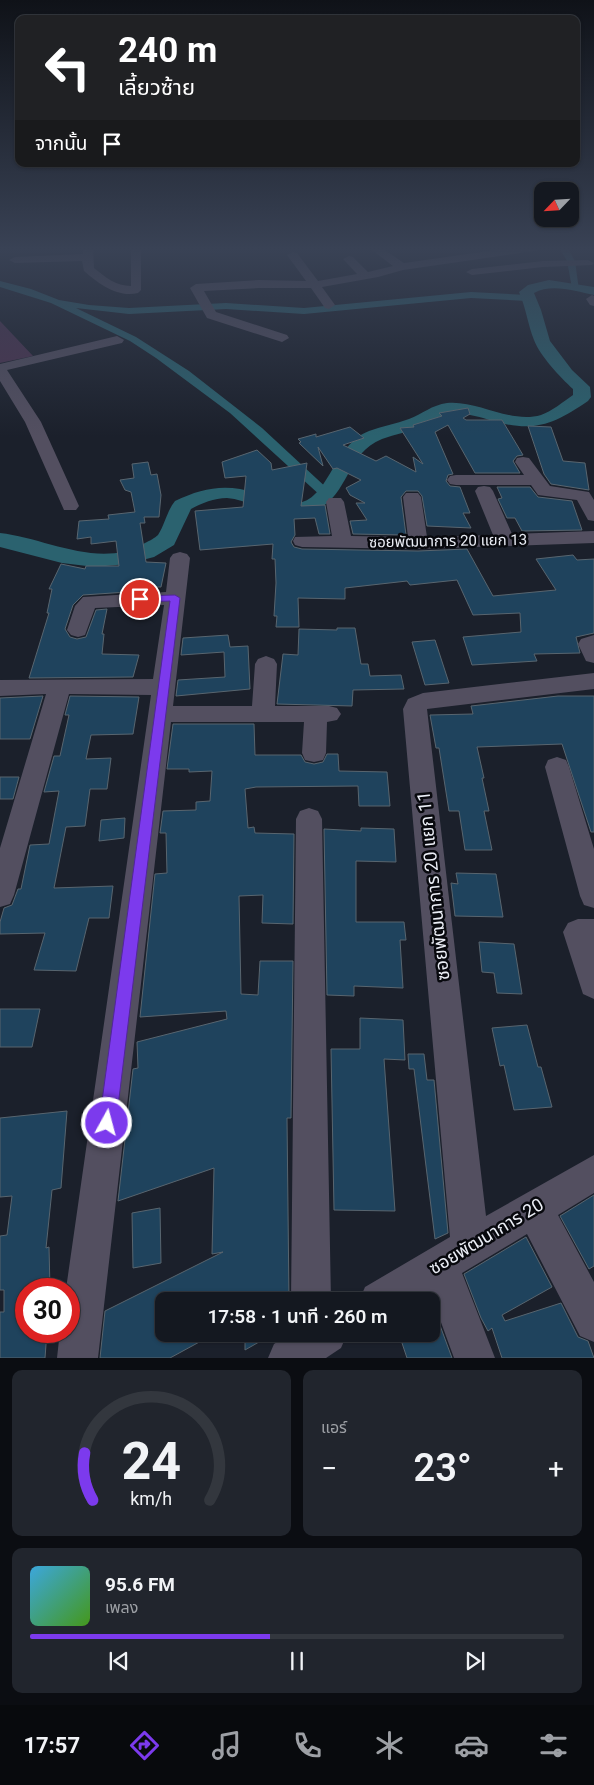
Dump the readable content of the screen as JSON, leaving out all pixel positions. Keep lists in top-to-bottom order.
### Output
{
  "streets": {
    "street": ["ซอยพัฒนาการ 20 แยก 13", "ซอยพัฒนาการ 20 แยก 11", "ซอยพัฒนาการ 20"]
  },
  "crossings": [
    ["ซอยพัฒนาการ 20 แยก 11", "ซอยพัฒนาการ 20"]
  ],
  "north": "bottom left",
  "page": {
    "turn": ["240 m", "เลี้ยวซ้าย"],
    "then": "จากนั้น",
    "limit": "30",
    "trip": "17:58 · 1 นาที · 260 m",
    "tile": "แอร์",
    "heat": ["−", "23°", "+"],
    "song": ["95.6 FM", "เพลง"],
    "tabs": "17:57",
    "gauge": ["24", "km/h"]
  }
}
